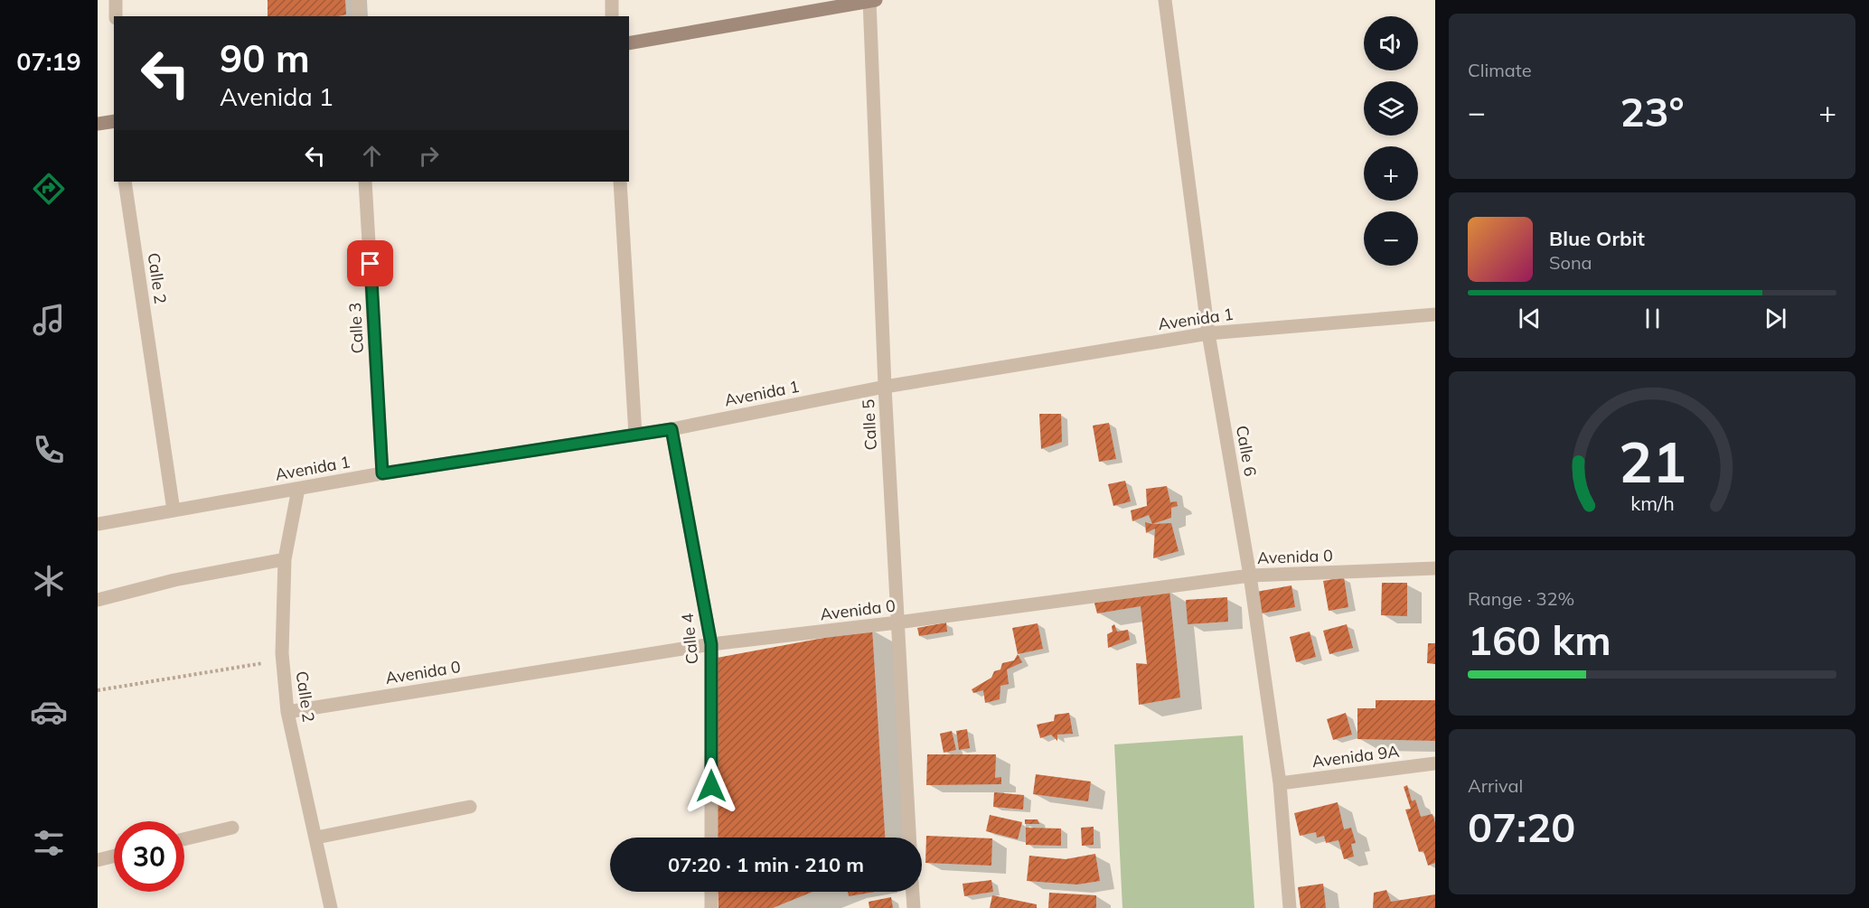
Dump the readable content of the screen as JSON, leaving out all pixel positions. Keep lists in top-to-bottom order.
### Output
{
  "streets": {
    "street": [
      "Calle 2",
      "Avenida 1",
      "Calle 3",
      "Calle 5",
      "Calle 6",
      "Avenida 0",
      "Calle 4",
      "Avenida 9A"
    ]
  },
  "crossings": [
    ["Calle 2", "Avenida 1"],
    ["Calle 2", "Avenida 0"],
    ["Avenida 1", "Calle 3"],
    ["Avenida 1", "Calle 5"],
    ["Avenida 1", "Calle 6"],
    ["Avenida 1", "Calle 4"],
    ["Calle 5", "Avenida 0"],
    ["Calle 6", "Avenida 0"],
    ["Calle 6", "Avenida 9A"],
    ["Avenida 0", "Calle 4"]
  ],
  "page": {
    "tabs": "07:19",
    "tile": [
      "Climate",
      ["Range · 32%", "160 km"],
      ["Arrival", "07:20"]
    ],
    "map_buttons": ["+", "−"],
    "turn": ["90 m", "Avenida 1"],
    "heat": ["−", "23°", "+"],
    "song": ["Blue Orbit", "Sona"],
    "limit": "30",
    "trip": "07:20 · 1 min · 210 m",
    "gauge": ["21", "km/h"]
  }
}
